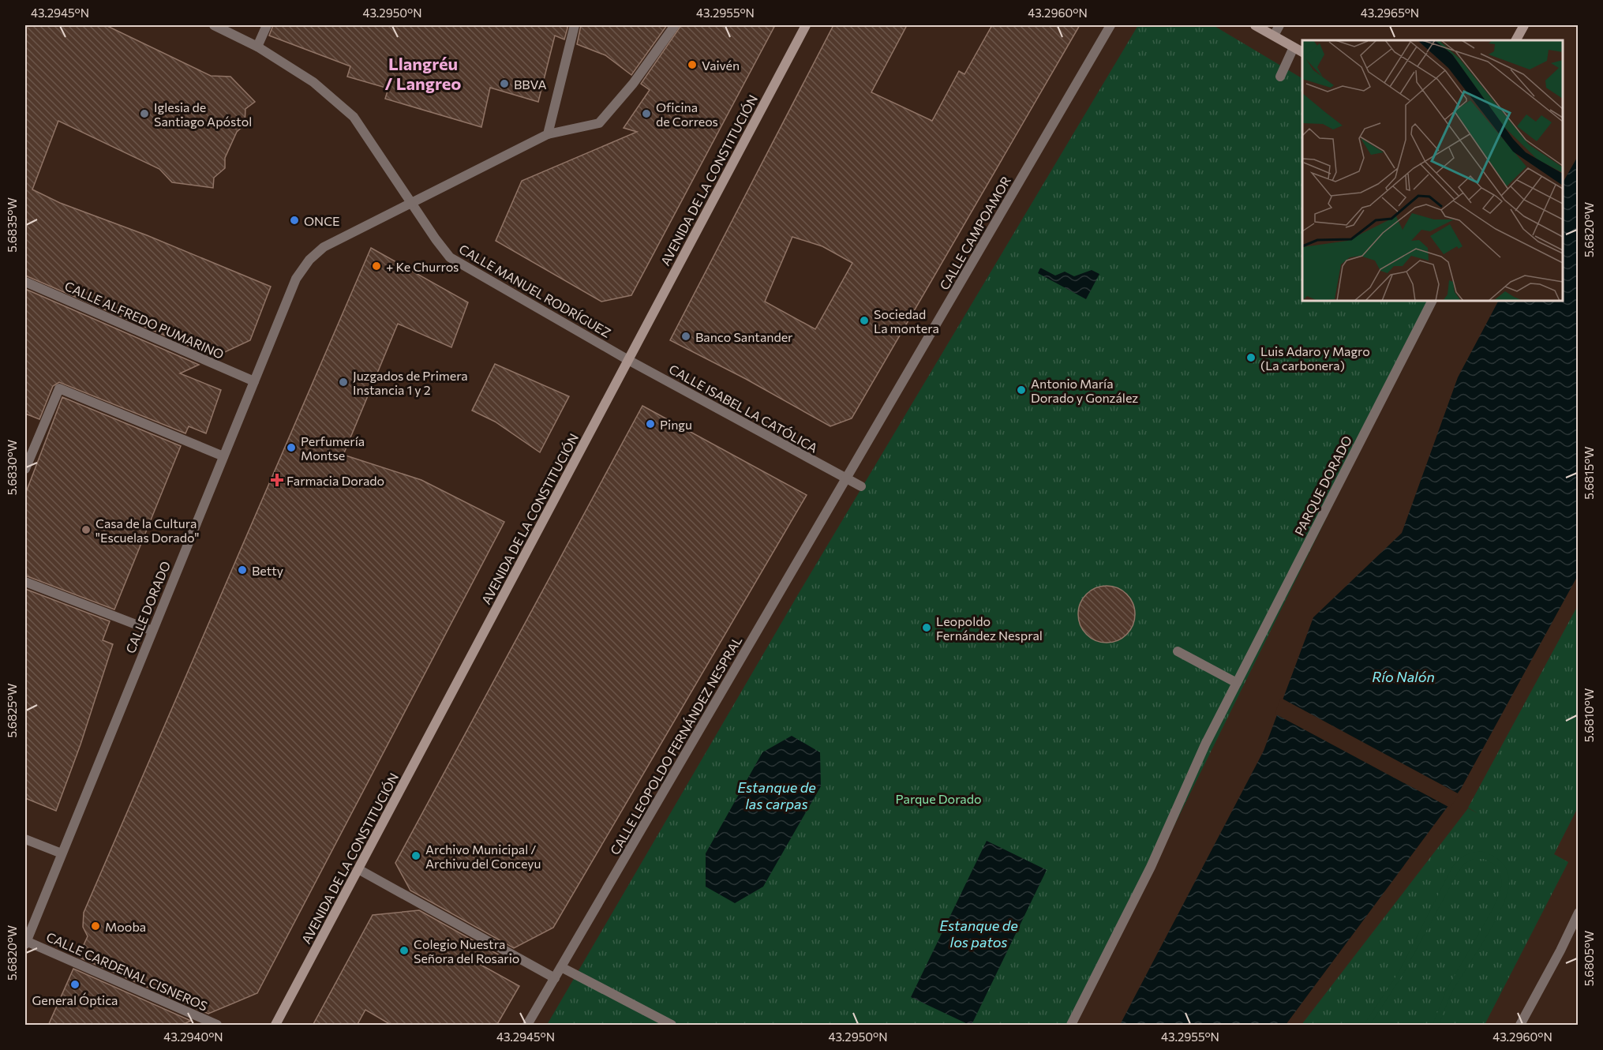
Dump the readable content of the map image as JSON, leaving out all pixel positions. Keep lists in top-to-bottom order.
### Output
{
  "streets": {
    "street": [
      "AVENIDA DE LA CONSTITUCIÓN",
      "CALLE CAMPOAMOR",
      "CALLE MANUEL RODRÍGUEZ",
      "CALLE ALFREDO PUMARINO",
      "CALLE ISABEL LA CATÓLICA",
      "PARQUE DORADO",
      "CALLE DORADO",
      "CALLE LEOPOLDO FERNÁNDEZ NESPRAL",
      "CALLE CARDENAL CISNEROS"
    ]
  },
  "crossings": [
    ["AVENIDA DE LA CONSTITUCIÓN", "CALLE MANUEL RODRÍGUEZ"],
    ["AVENIDA DE LA CONSTITUCIÓN", "CALLE ISABEL LA CATÓLICA"],
    ["CALLE CAMPOAMOR", "CALLE ISABEL LA CATÓLICA"],
    ["CALLE CAMPOAMOR", "CALLE LEOPOLDO FERNÁNDEZ NESPRAL"],
    ["CALLE MANUEL RODRÍGUEZ", "CALLE ISABEL LA CATÓLICA"],
    ["CALLE MANUEL RODRÍGUEZ", "CALLE DORADO"],
    ["CALLE ALFREDO PUMARINO", "CALLE DORADO"],
    ["CALLE ISABEL LA CATÓLICA", "CALLE LEOPOLDO FERNÁNDEZ NESPRAL"],
    ["CALLE DORADO", "CALLE CARDENAL CISNEROS"]
  ],
  "districts": ["Llangréu / Langreo"],
  "water": ["Río Nalón", "Estanque de las carpas", "Estanque de los patos"],
  "parks": ["Parque Dorado"],
  "places": {
    "other": [
      "Vaivén",
      "BBVA",
      "Iglesia de Santiago Apóstol",
      "Oficina de Correos",
      "ONCE",
      "+ Ke Churros",
      "Sociedad La montera",
      "Banco Santander",
      "Luis Adaro y Magro (La carbonera)",
      "Juzgados de Primera Instancia 1 y 2",
      "Antonio María Dorado y González",
      "Pingu",
      "Perfumería Montse",
      "Casa de la Cultura \"Escuelas Dorado\"",
      "Betty",
      "Leopoldo Fernández Nespral",
      "Archivo Municipal / Archivu del Conceyu",
      "Mooba",
      "Colegio Nuestra Señora del Rosario",
      "General Óptica"
    ],
    "health": ["Farmacia Dorado"]
  },
  "coordinates": [
    "43.2945°N",
    "43.2950°N",
    "43.2955°N",
    "43.2960°N",
    "43.2965°N",
    "5.6835°W",
    "5.6820°W",
    "5.6830°W",
    "5.6815°W",
    "5.6825°W",
    "5.6810°W",
    "5.6805°W",
    "43.2940°N"
  ]
}
